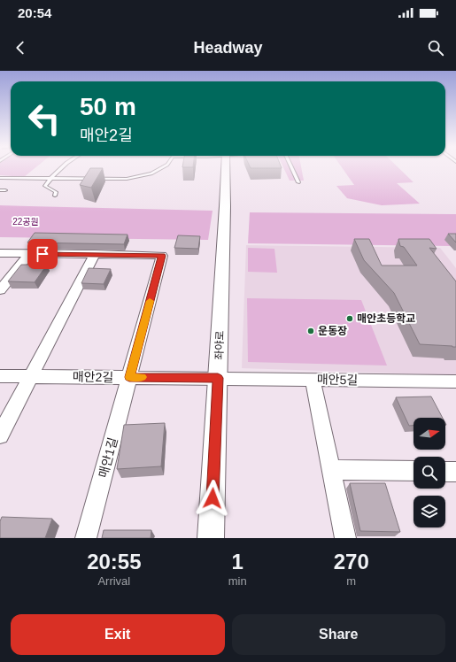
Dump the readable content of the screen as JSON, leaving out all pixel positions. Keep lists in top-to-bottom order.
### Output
{
  "streets": {
    "street": [
      "좌야로",
      "매안2길",
      "매안5길",
      "매안1길"
    ]
  },
  "crossings": [
    ["좌야로", "매안2길"],
    ["좌야로", "매안5길"],
    ["매안2길", "매안5길"],
    ["매안2길", "매안1길"]
  ],
  "parks": ["22공원"],
  "places": ["매안초등학교", "운동장"],
  "north": "right",
  "page": {
    "status": "20:54",
    "header": "Headway",
    "turn": ["50 m", "매안2길"],
    "eta": [
      "20:55",
      "Arrival",
      "1",
      "min",
      "270",
      "m"
    ],
    "buttons": ["Exit", "Share"]
  }
}
